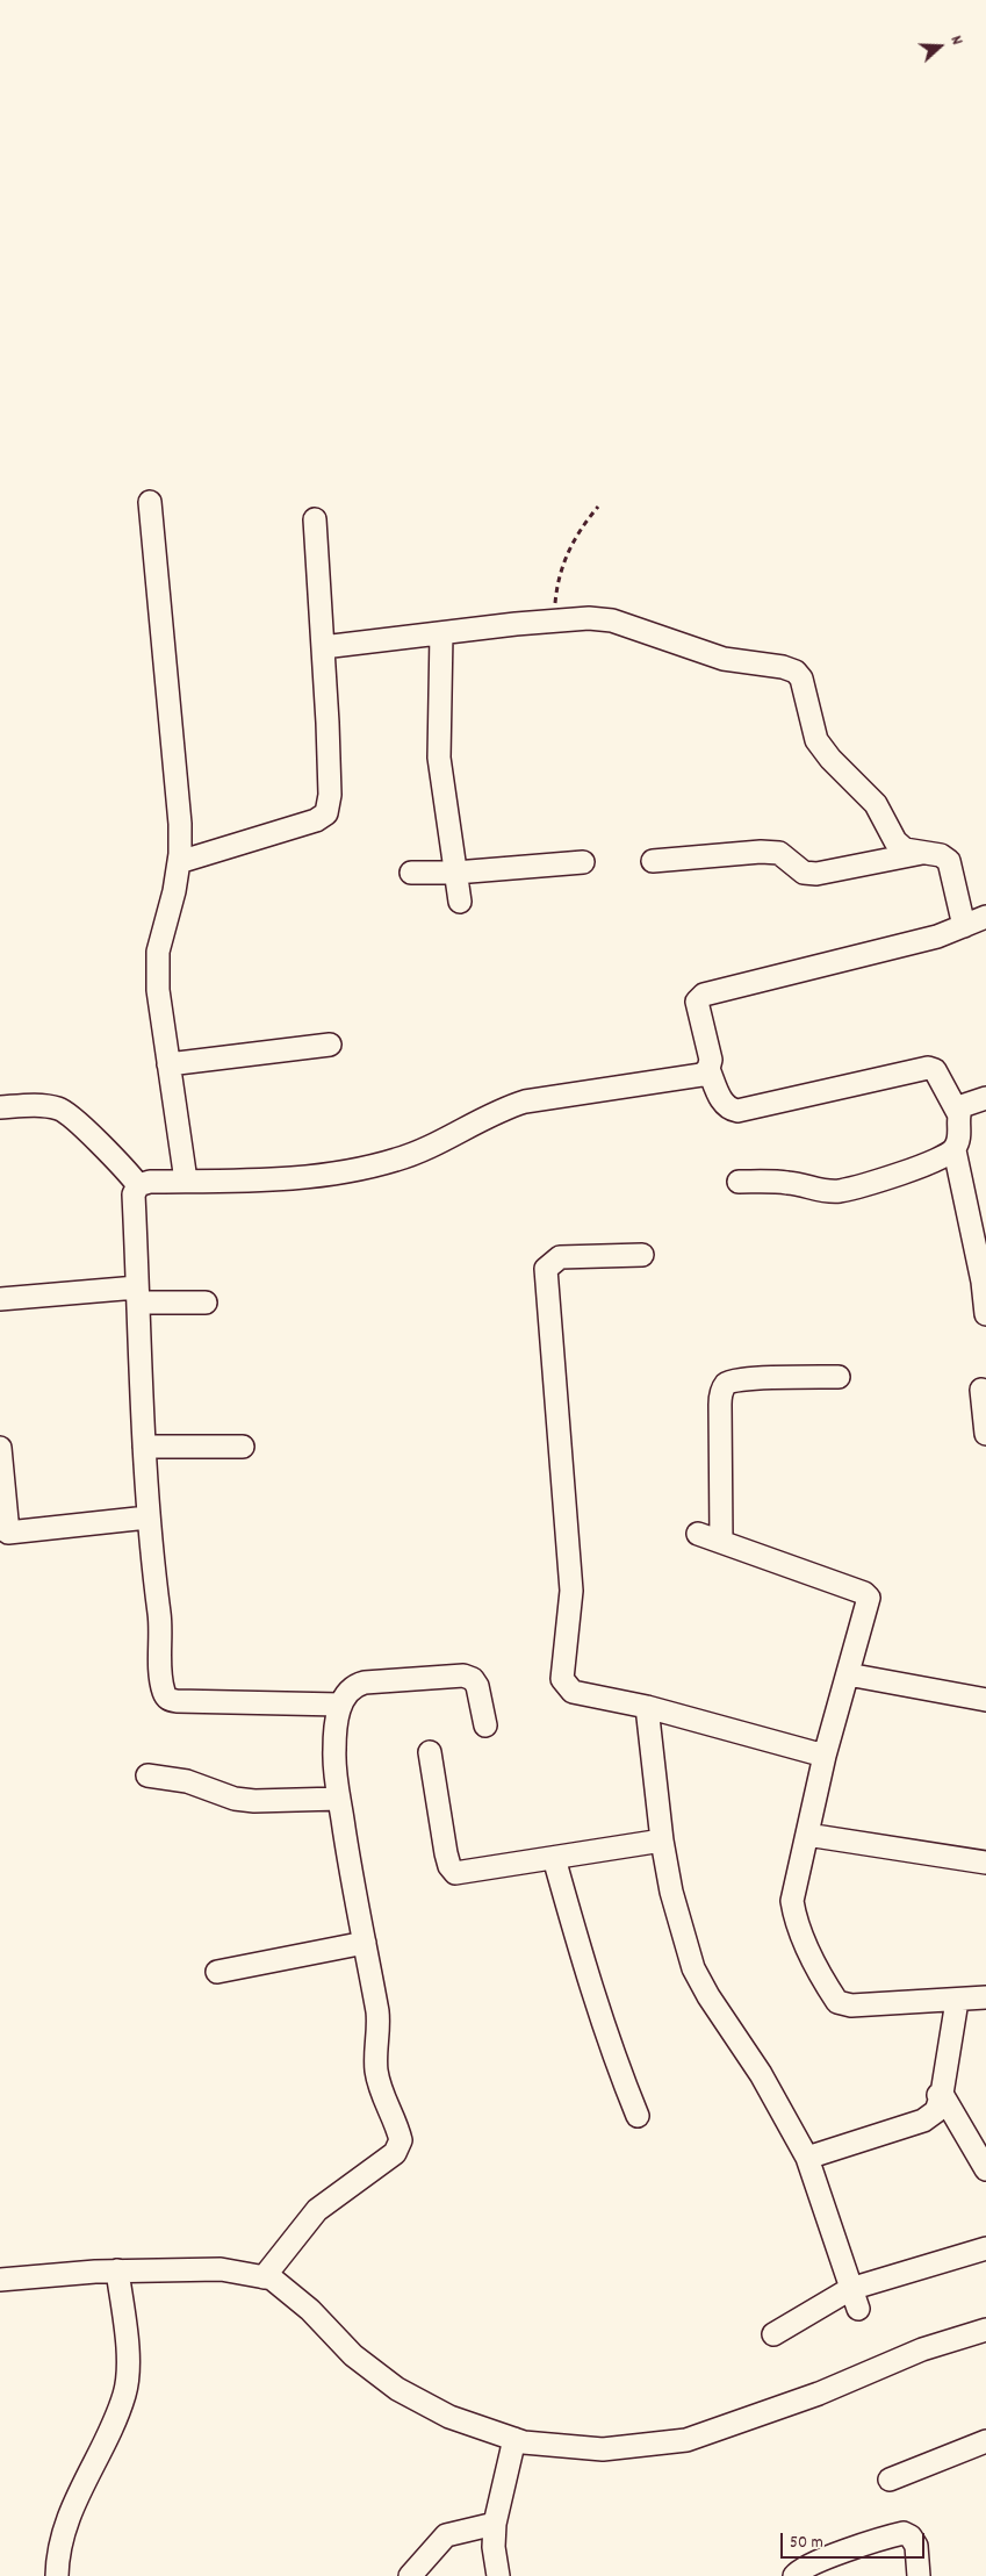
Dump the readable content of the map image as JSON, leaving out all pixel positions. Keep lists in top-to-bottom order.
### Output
{
  "scale_bar": "50 m",
  "north": "right"
}
